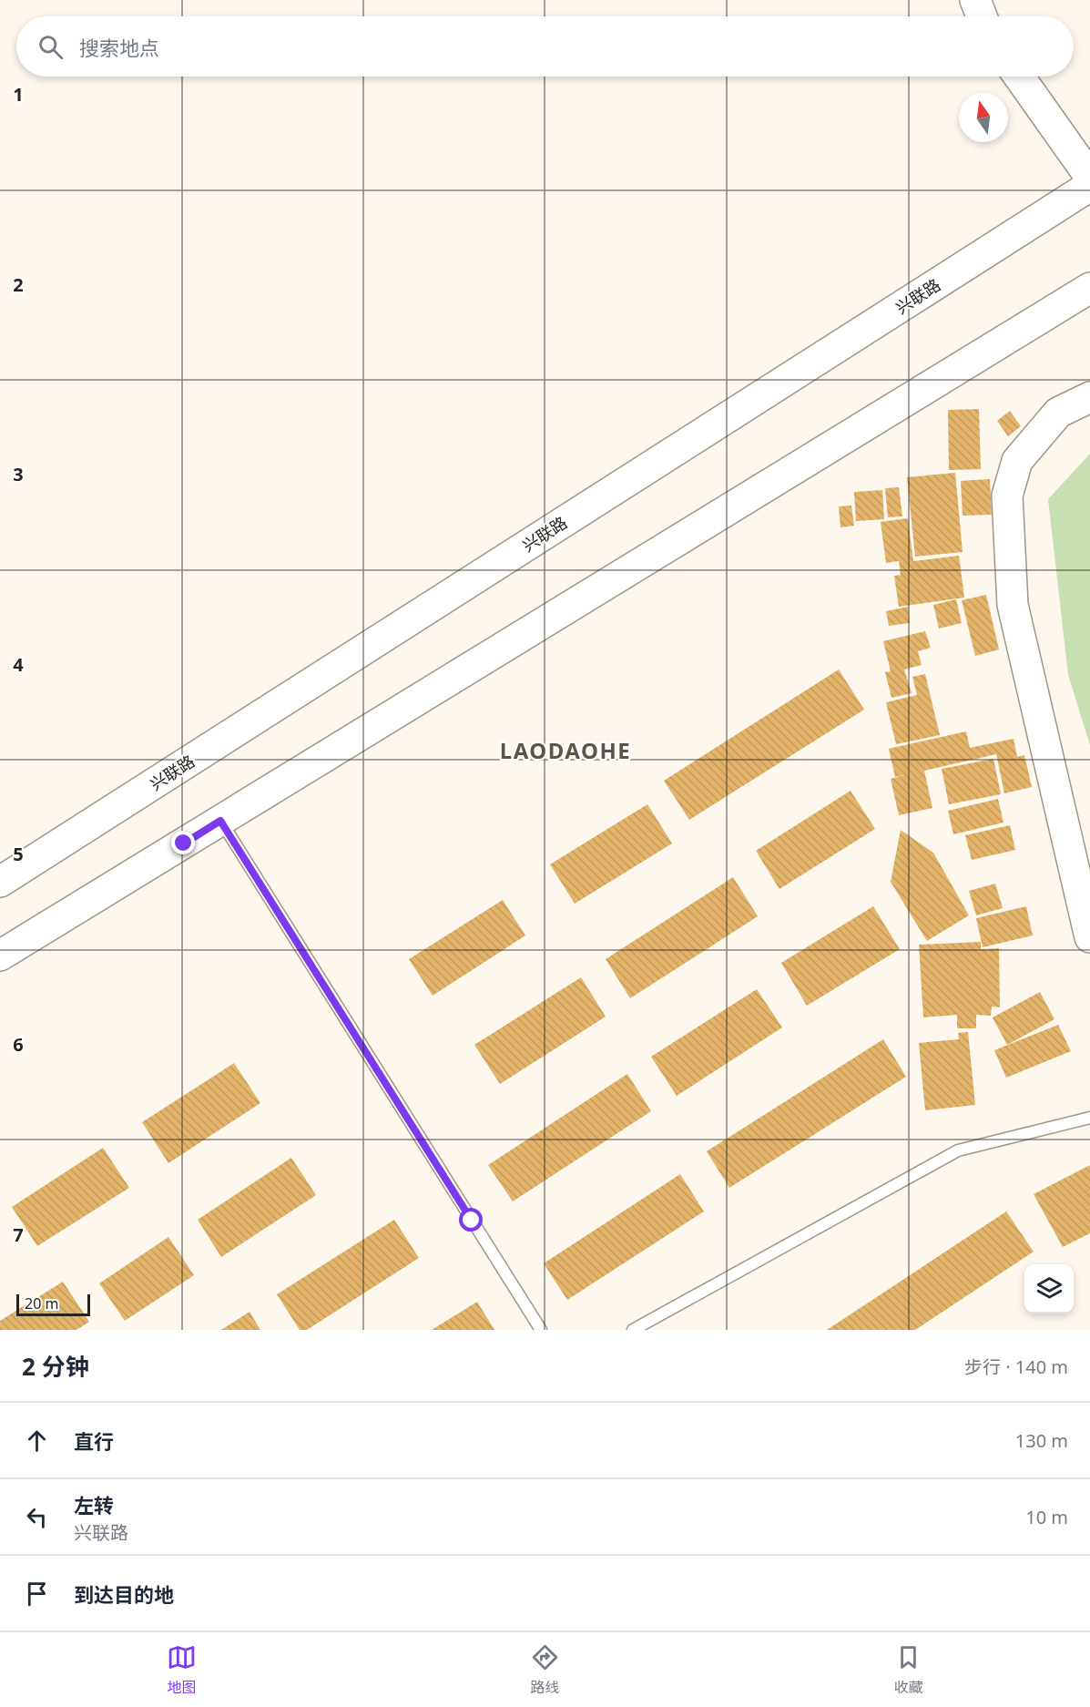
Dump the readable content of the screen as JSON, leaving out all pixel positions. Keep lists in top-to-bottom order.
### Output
{
  "streets": {
    "main road": ["兴联路"]
  },
  "districts": ["LAODAOHE"],
  "scale_bar": "20 m",
  "north": "top",
  "page": {
    "search": "搜索地点",
    "scale": "20 m",
    "heading": ["2 分钟", "步行 · 140 m"],
    "list": [
      ["直行", "130 m"],
      ["左转", "兴联路", "10 m"],
      "到达目的地"
    ],
    "nav": ["地图", "路线", "收藏"]
  },
  "grid": {
    "rows": [
      "1",
      "2",
      "3",
      "4",
      "5",
      "6",
      "7"
    ]
  }
}
